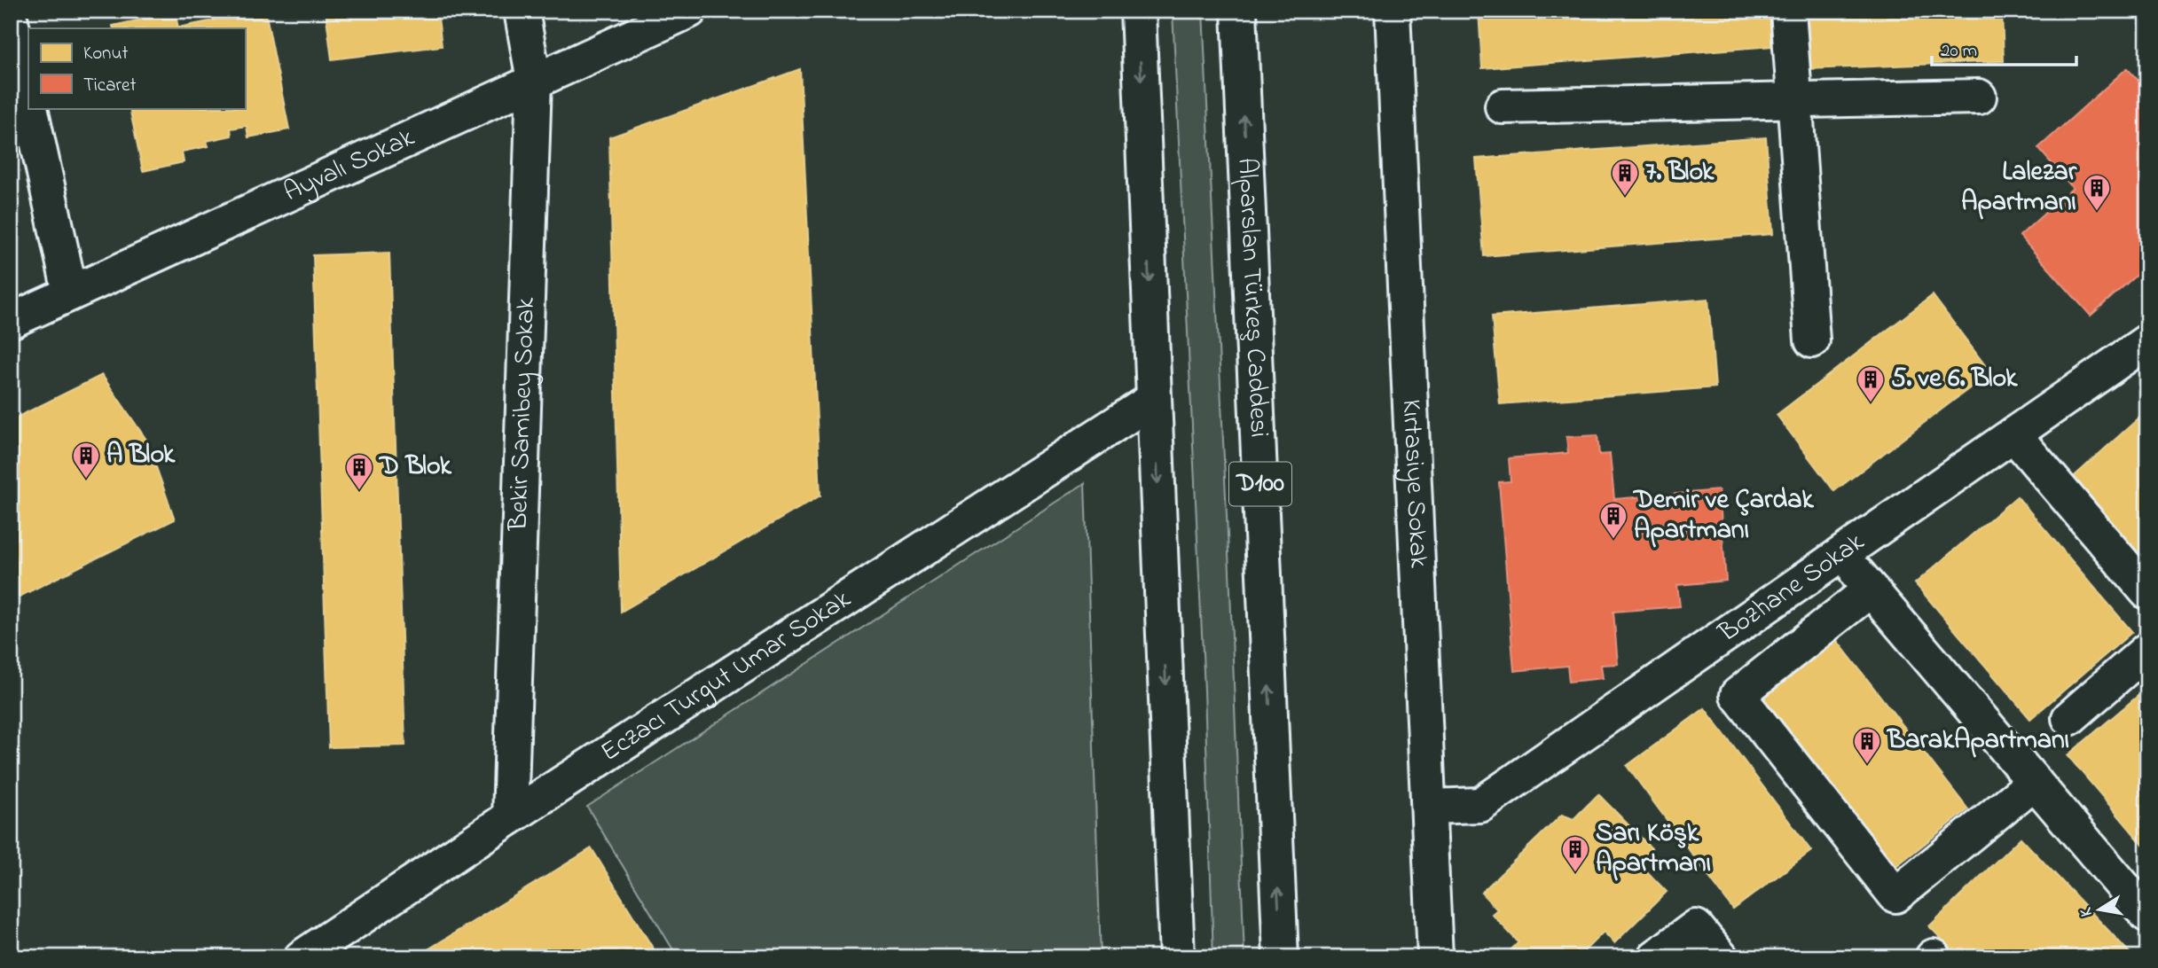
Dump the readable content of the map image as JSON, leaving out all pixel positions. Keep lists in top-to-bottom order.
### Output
{
  "streets": {
    "main road": [
      "Ayvalı Sokak",
      "Alparslan Türkeş Caddesi",
      "Bekir Samibey Sokak",
      "D100",
      "Kırtasiye Sokak",
      "Bozhane Sokak",
      "Eczacı Turgut Umar Sokak"
    ]
  },
  "crossings": [
    ["Ayvalı Sokak", "Bekir Samibey Sokak"],
    ["Bekir Samibey Sokak", "Eczacı Turgut Umar Sokak"],
    ["Kırtasiye Sokak", "Bozhane Sokak"]
  ],
  "places": {
    "building": [
      "7. Blok",
      "Lalezar Apartmanı",
      "5. ve 6. Blok",
      "A Blok",
      "D Blok",
      "Demir ve Çardak Apartmanı",
      "BarakApartmanı",
      "Sarı Köşk Apartmanı"
    ]
  },
  "legend": ["Konut", "Ticaret"],
  "scale_bar": "20 m",
  "north": "left"
}
